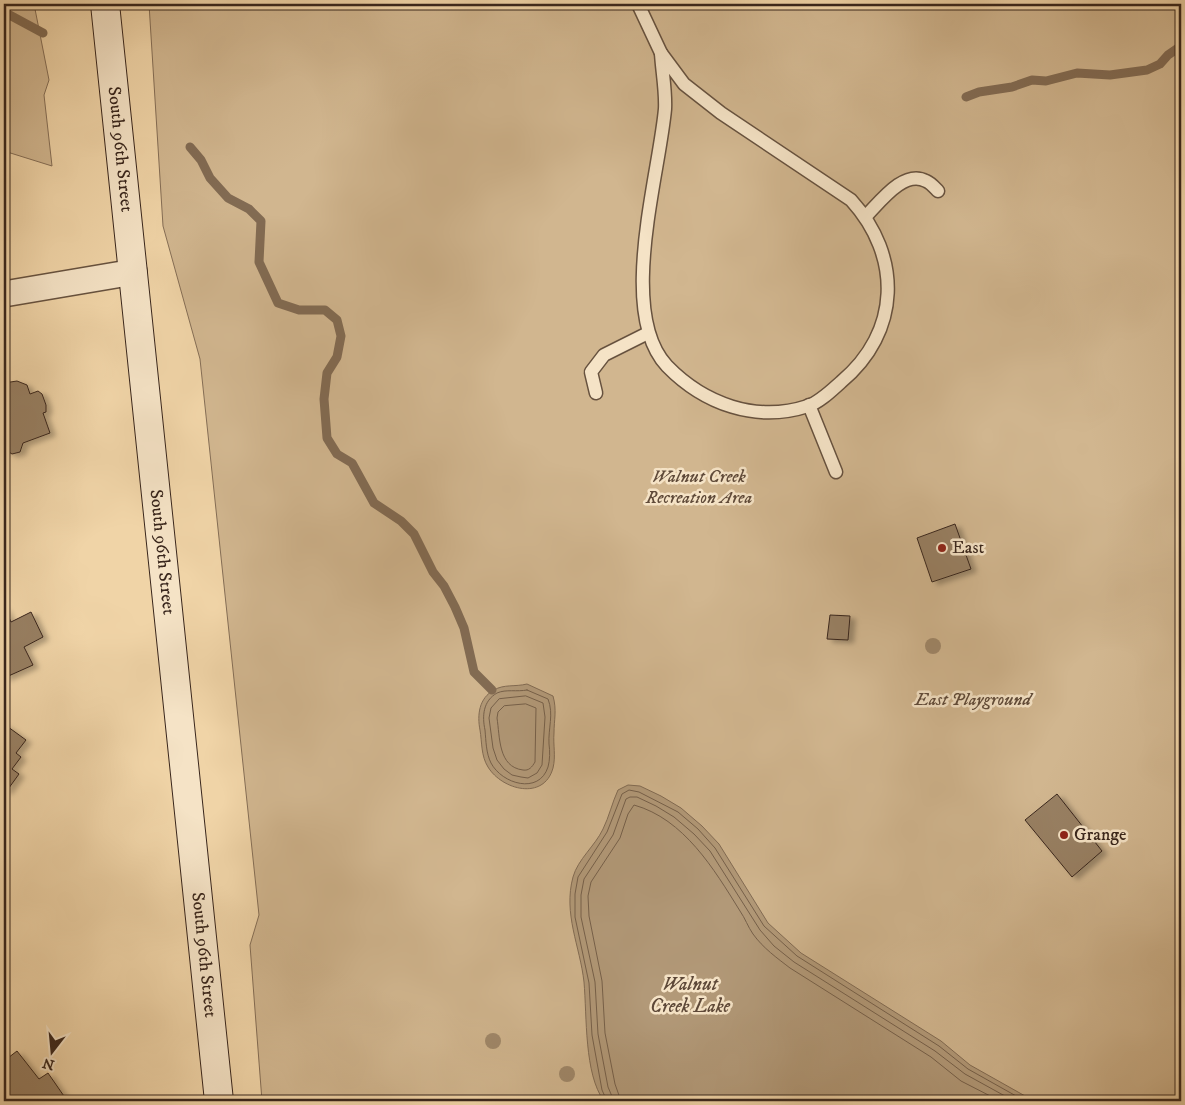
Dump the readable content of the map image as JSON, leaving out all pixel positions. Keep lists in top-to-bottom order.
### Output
{
  "streets": {
    "main road": ["South 96th Street"]
  },
  "water": ["Walnut Creek Lake"],
  "parks": ["Walnut Creek Recreation Area", "East Playground"],
  "places": ["East", "Grange"],
  "north": "bottom"
}
